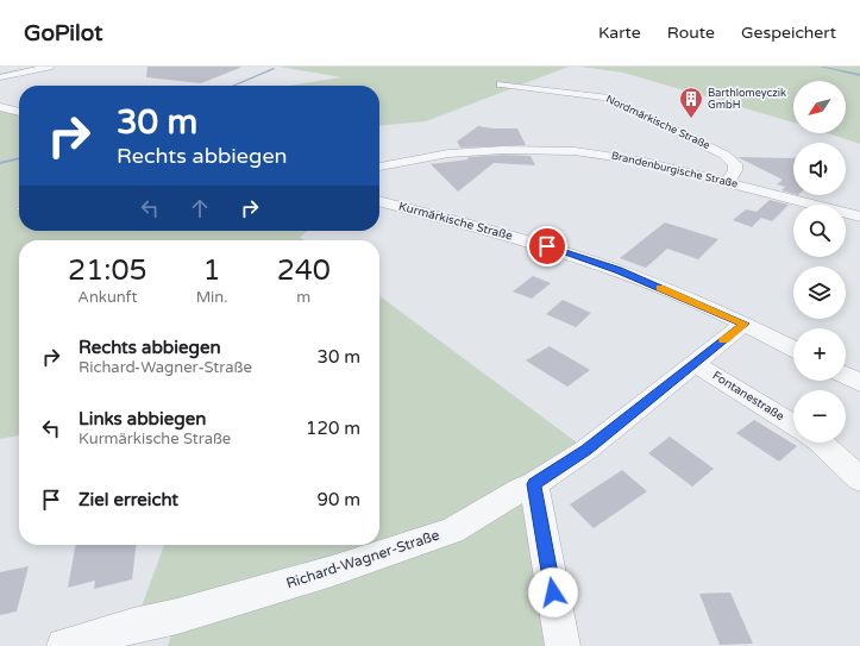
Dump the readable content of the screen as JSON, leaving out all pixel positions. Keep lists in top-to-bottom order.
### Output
{
  "streets": {
    "street": [
      "Nordmärkische Straße",
      "Brandenburgische Straße",
      "Kurmärkische Straße",
      "Fontanestraße",
      "Richard-Wagner-Straße"
    ]
  },
  "crossings": [
    ["Nordmärkische Straße", "Brandenburgische Straße"],
    ["Kurmärkische Straße", "Richard-Wagner-Straße"],
    ["Fontanestraße", "Richard-Wagner-Straße"]
  ],
  "places": {
    "building": ["Barthlomeyczik GmbH"]
  },
  "north": "bottom left",
  "page": {
    "header": "GoPilot",
    "nav": ["Karte", "Route", "Gespeichert"],
    "map_buttons": ["+", "−"],
    "turn": ["30 m", "Rechts abbiegen"],
    "eta": [
      "21:05",
      "Ankunft",
      "1",
      "Min.",
      "240",
      "m"
    ],
    "list": [
      {
        "name": "Rechts abbiegen",
        "note": "Richard-Wagner-Straße",
        "value": "30 m"
      },
      {
        "name": "Links abbiegen",
        "note": "Kurmärkische Straße",
        "value": "120 m"
      },
      {
        "name": "Ziel erreicht",
        "value": "90 m"
      }
    ]
  }
}
